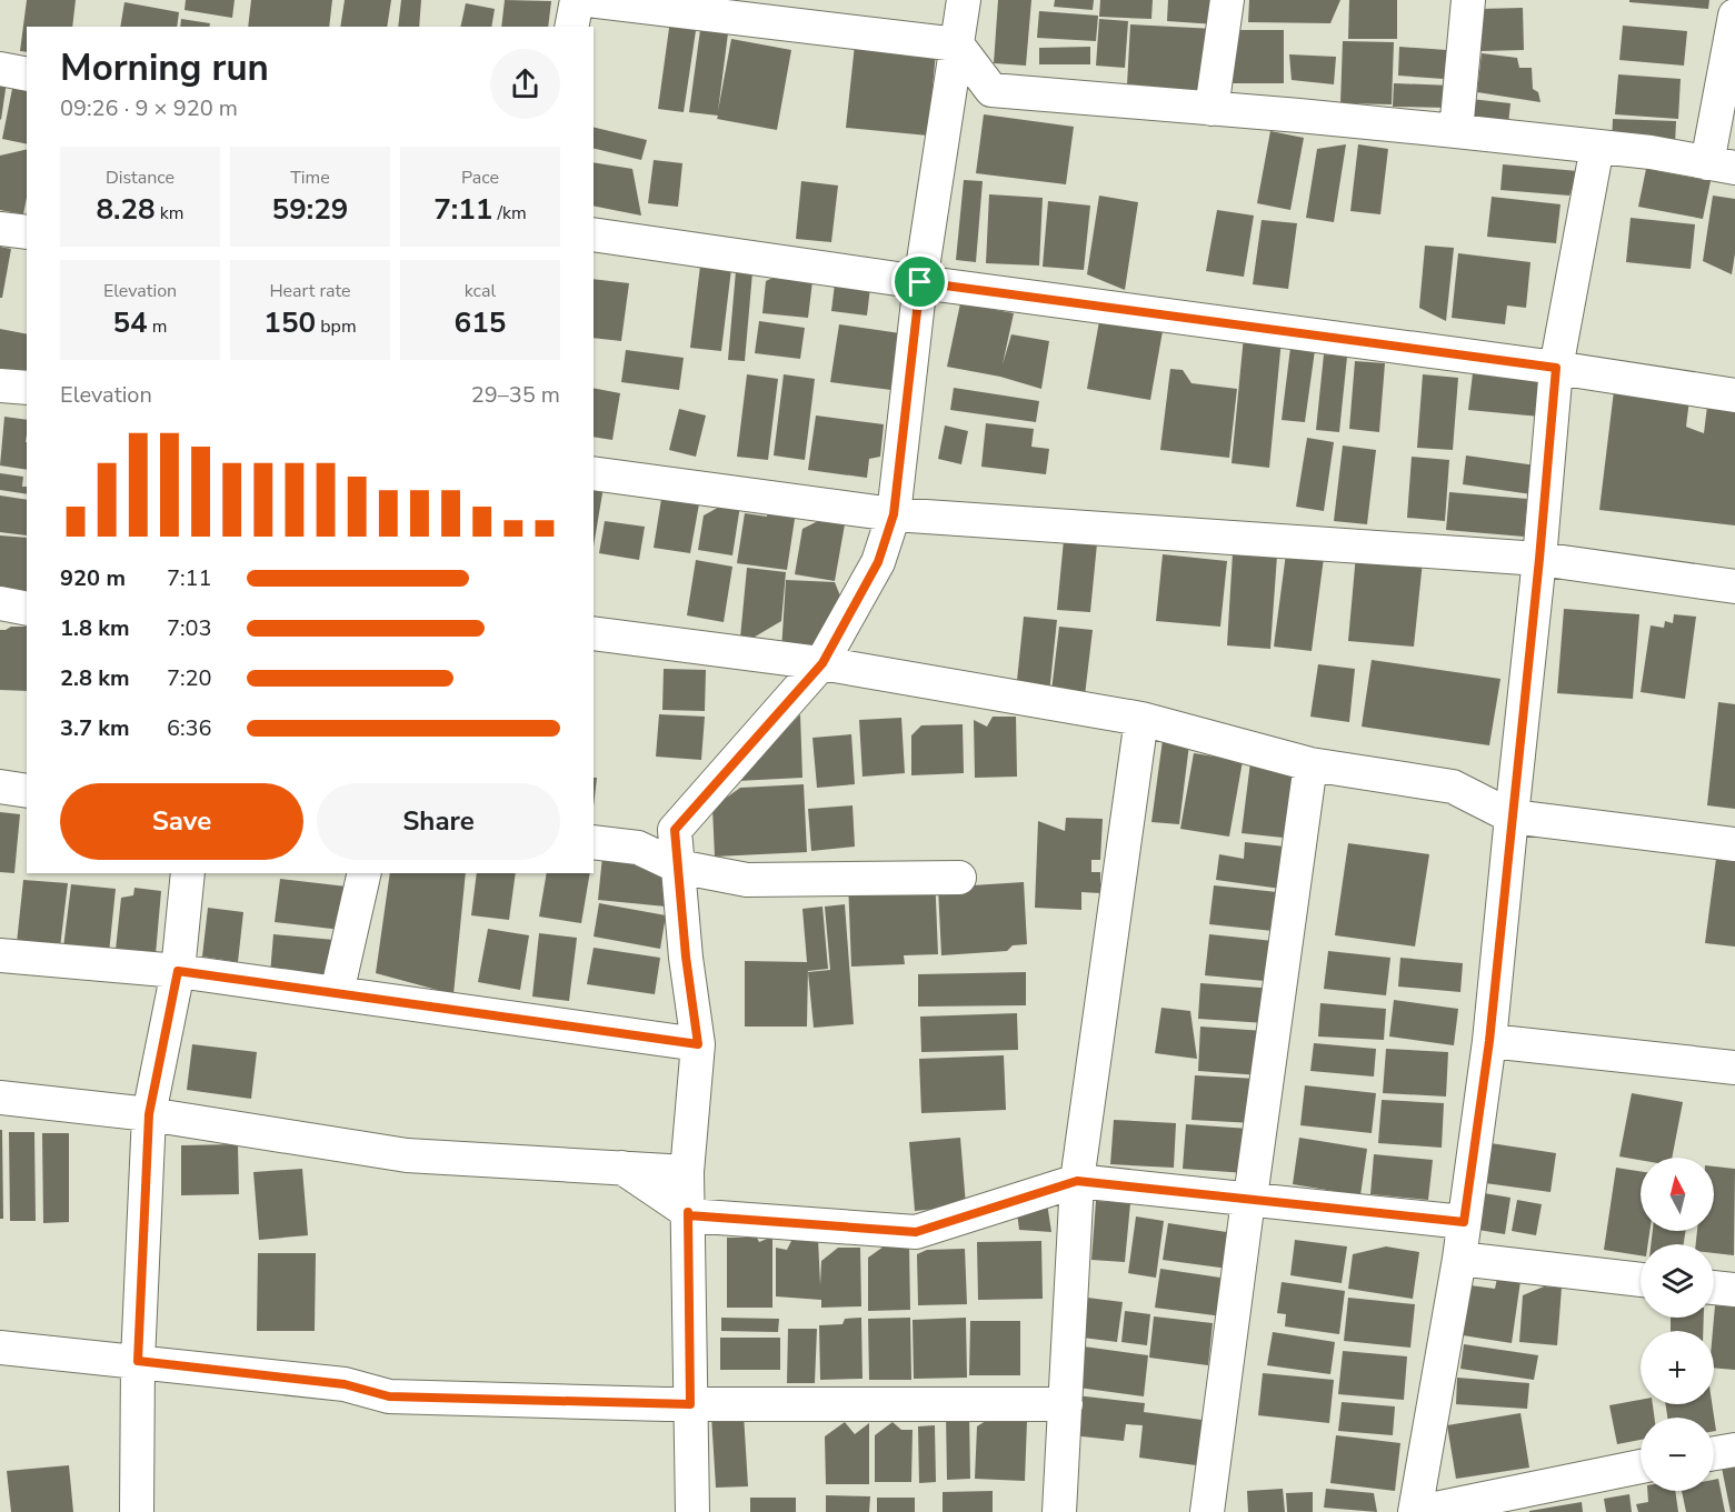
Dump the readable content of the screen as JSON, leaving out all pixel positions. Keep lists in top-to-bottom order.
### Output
{
  "north": "top",
  "page": {
    "heading": ["Morning run", "09:26 · 9 × 920 m"],
    "stats": [
      ["Distance", "8.28 km"],
      ["Time", "59:29"],
      ["Pace", "7:11 /km"],
      ["Elevation", "54 m"],
      ["Heart rate", "150 bpm"],
      ["kcal", "615"]
    ],
    "chart": ["Elevation", "29–35 m"],
    "list": [
      {
        "name": "920 m",
        "note": "7:11"
      },
      {
        "name": "1.8 km",
        "note": "7:03"
      },
      {
        "name": "2.8 km",
        "note": "7:20"
      },
      {
        "name": "3.7 km",
        "note": "6:36"
      }
    ],
    "buttons": ["Save", "Share"],
    "map_buttons": ["+", "−"]
  }
}
